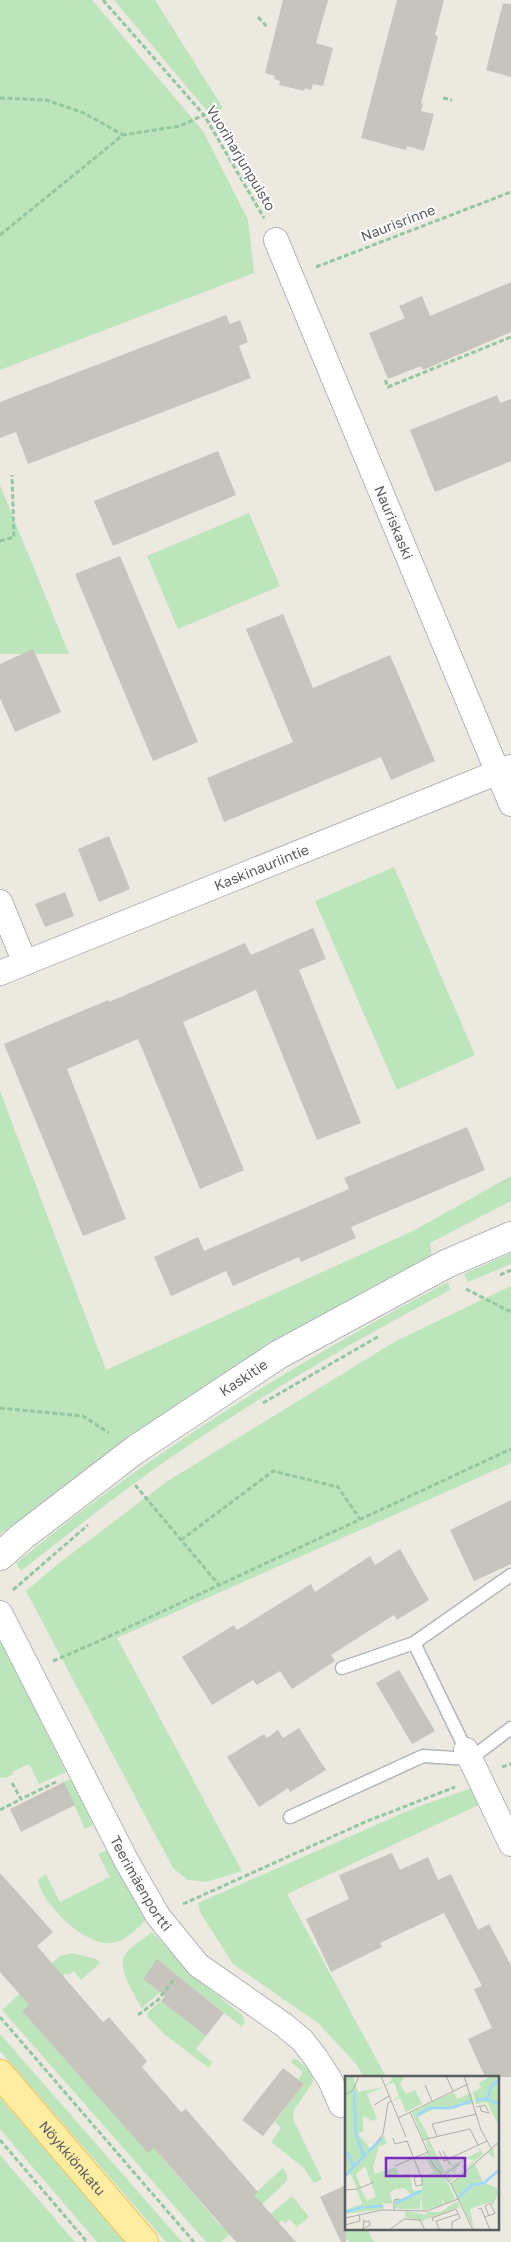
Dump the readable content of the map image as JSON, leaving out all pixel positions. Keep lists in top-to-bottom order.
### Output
{
  "streets": {
    "main road": ["Nöykkiönkatu"],
    "street": [
      "Nauriskaski",
      "Kaskinauriintie",
      "Kaskitie",
      "Teerimäenportti"
    ],
    "path": ["Vuoriharjunpuisto", "Naurisrinne"]
  },
  "crossings": [
    ["Vuoriharjunpuisto", "Nauriskaski"],
    ["Naurisrinne", "Nauriskaski"],
    ["Nauriskaski", "Kaskinauriintie"]
  ]
}
